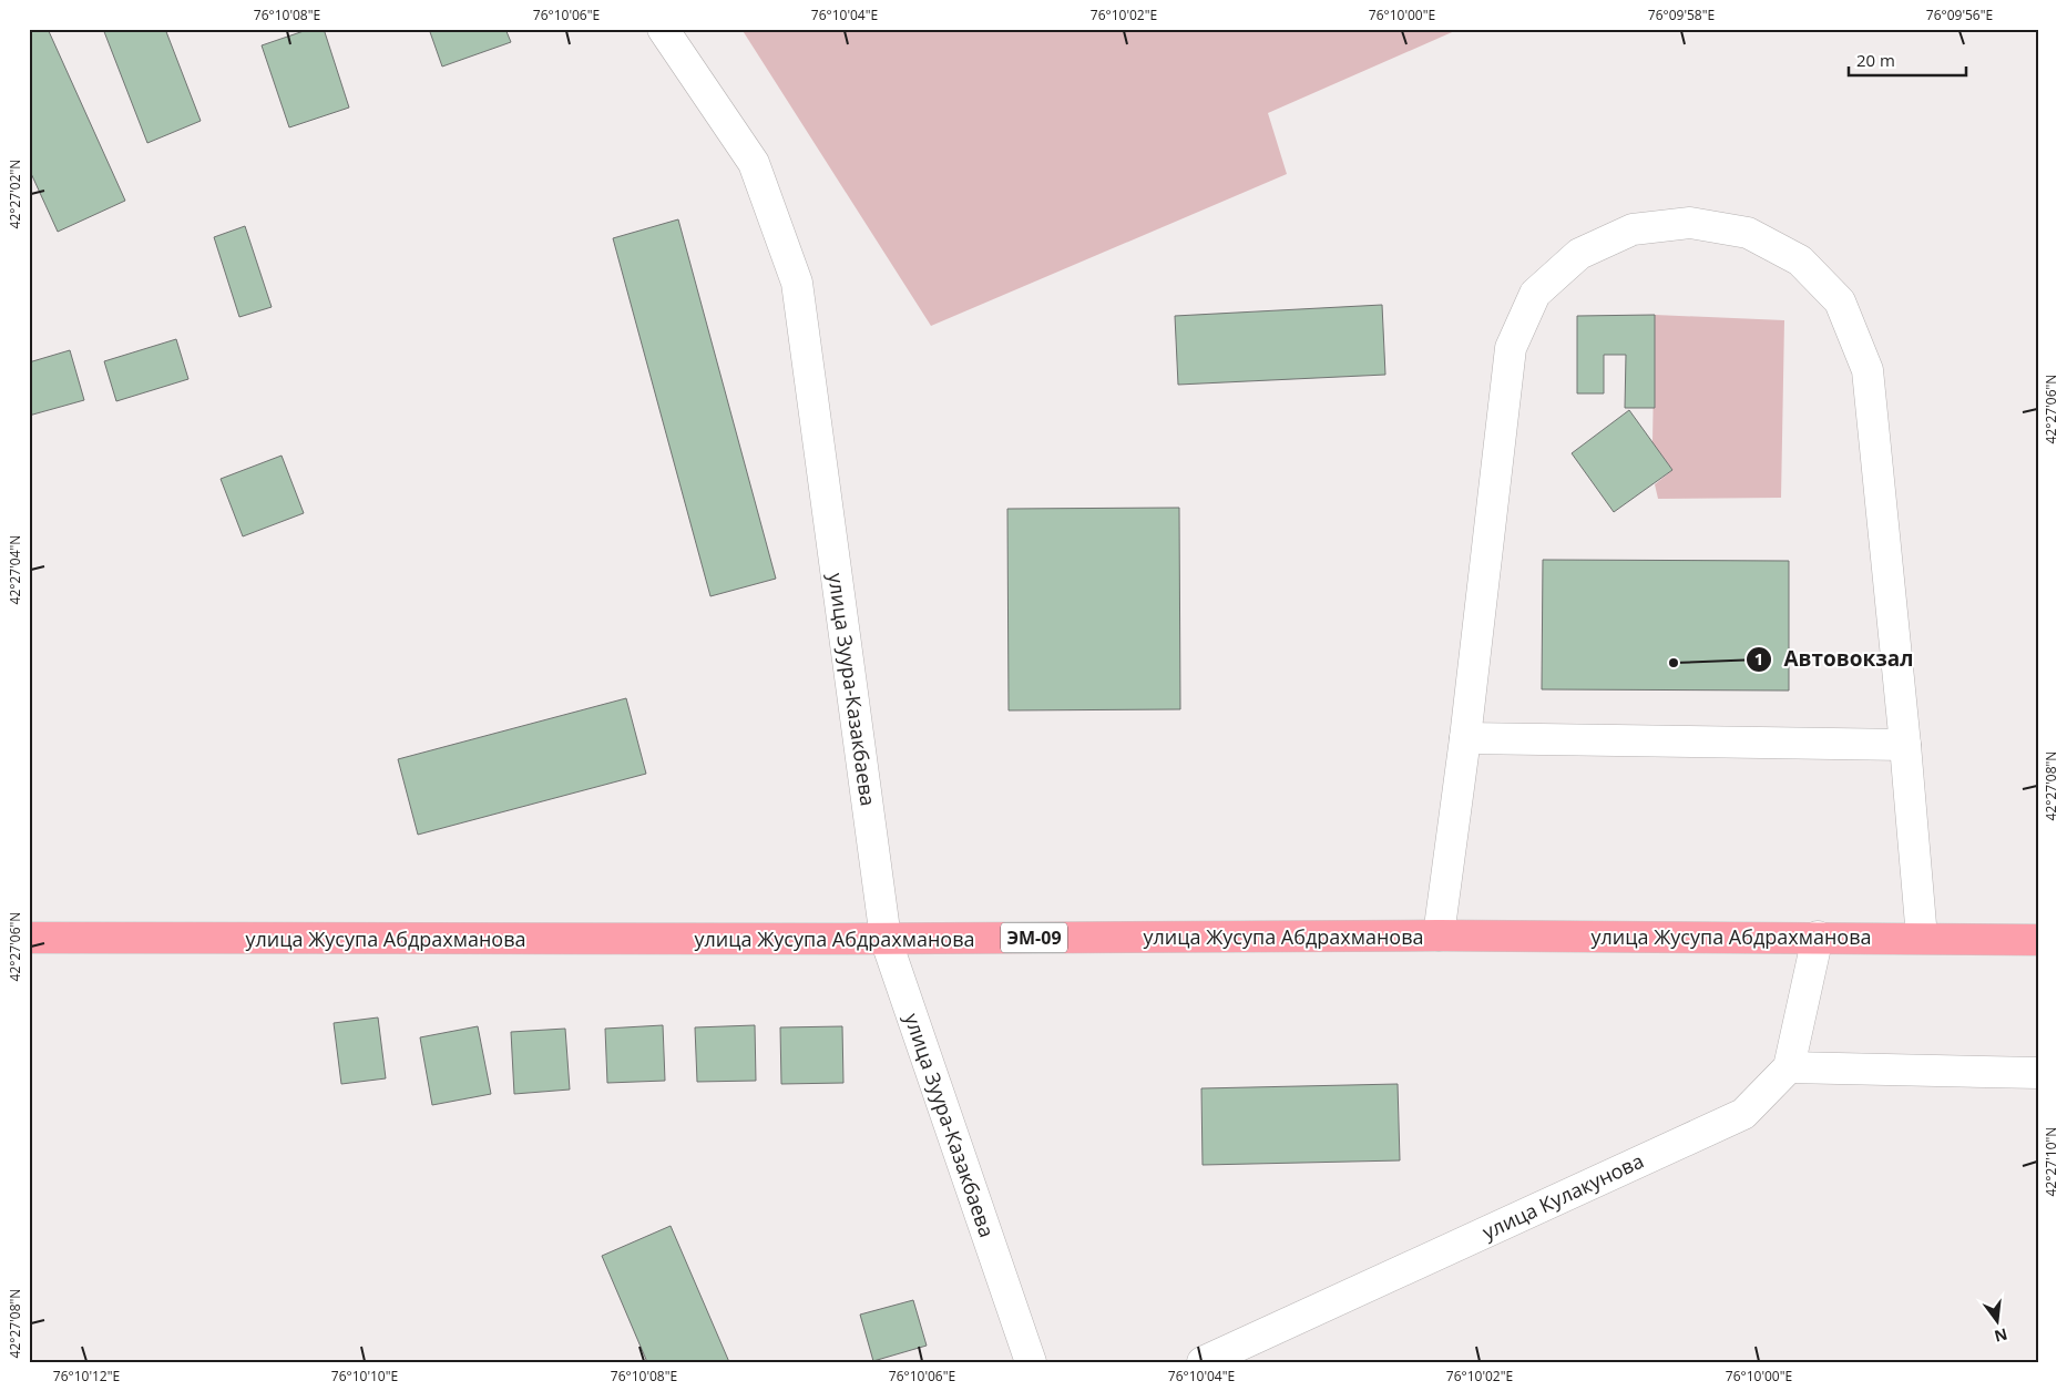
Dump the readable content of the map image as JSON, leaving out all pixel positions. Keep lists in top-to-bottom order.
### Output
{
  "streets": {
    "highway": ["улица Жусупа Абдрахманова", "ЭМ-09"],
    "street": ["улица Зуура-Казакбаева", "улица Кулакунова"]
  },
  "crossings": [
    ["улица Зуура-Казакбаева", "улица Жусупа Абдрахманова"]
  ],
  "places": ["Автовокзал"],
  "scale_bar": "20 m",
  "north": "bottom",
  "coordinates": [
    "76°10'08\"E",
    "76°10'06\"E",
    "76°10'04\"E",
    "76°10'02\"E",
    "76°10'00\"E",
    "76°09'58\"E",
    "76°09'56\"E",
    "42°27'02\"N",
    "42°27'06\"N",
    "42°27'04\"N",
    "42°27'08\"N",
    "42°27'10\"N",
    "76°10'12\"E",
    "76°10'10\"E"
  ]
}
